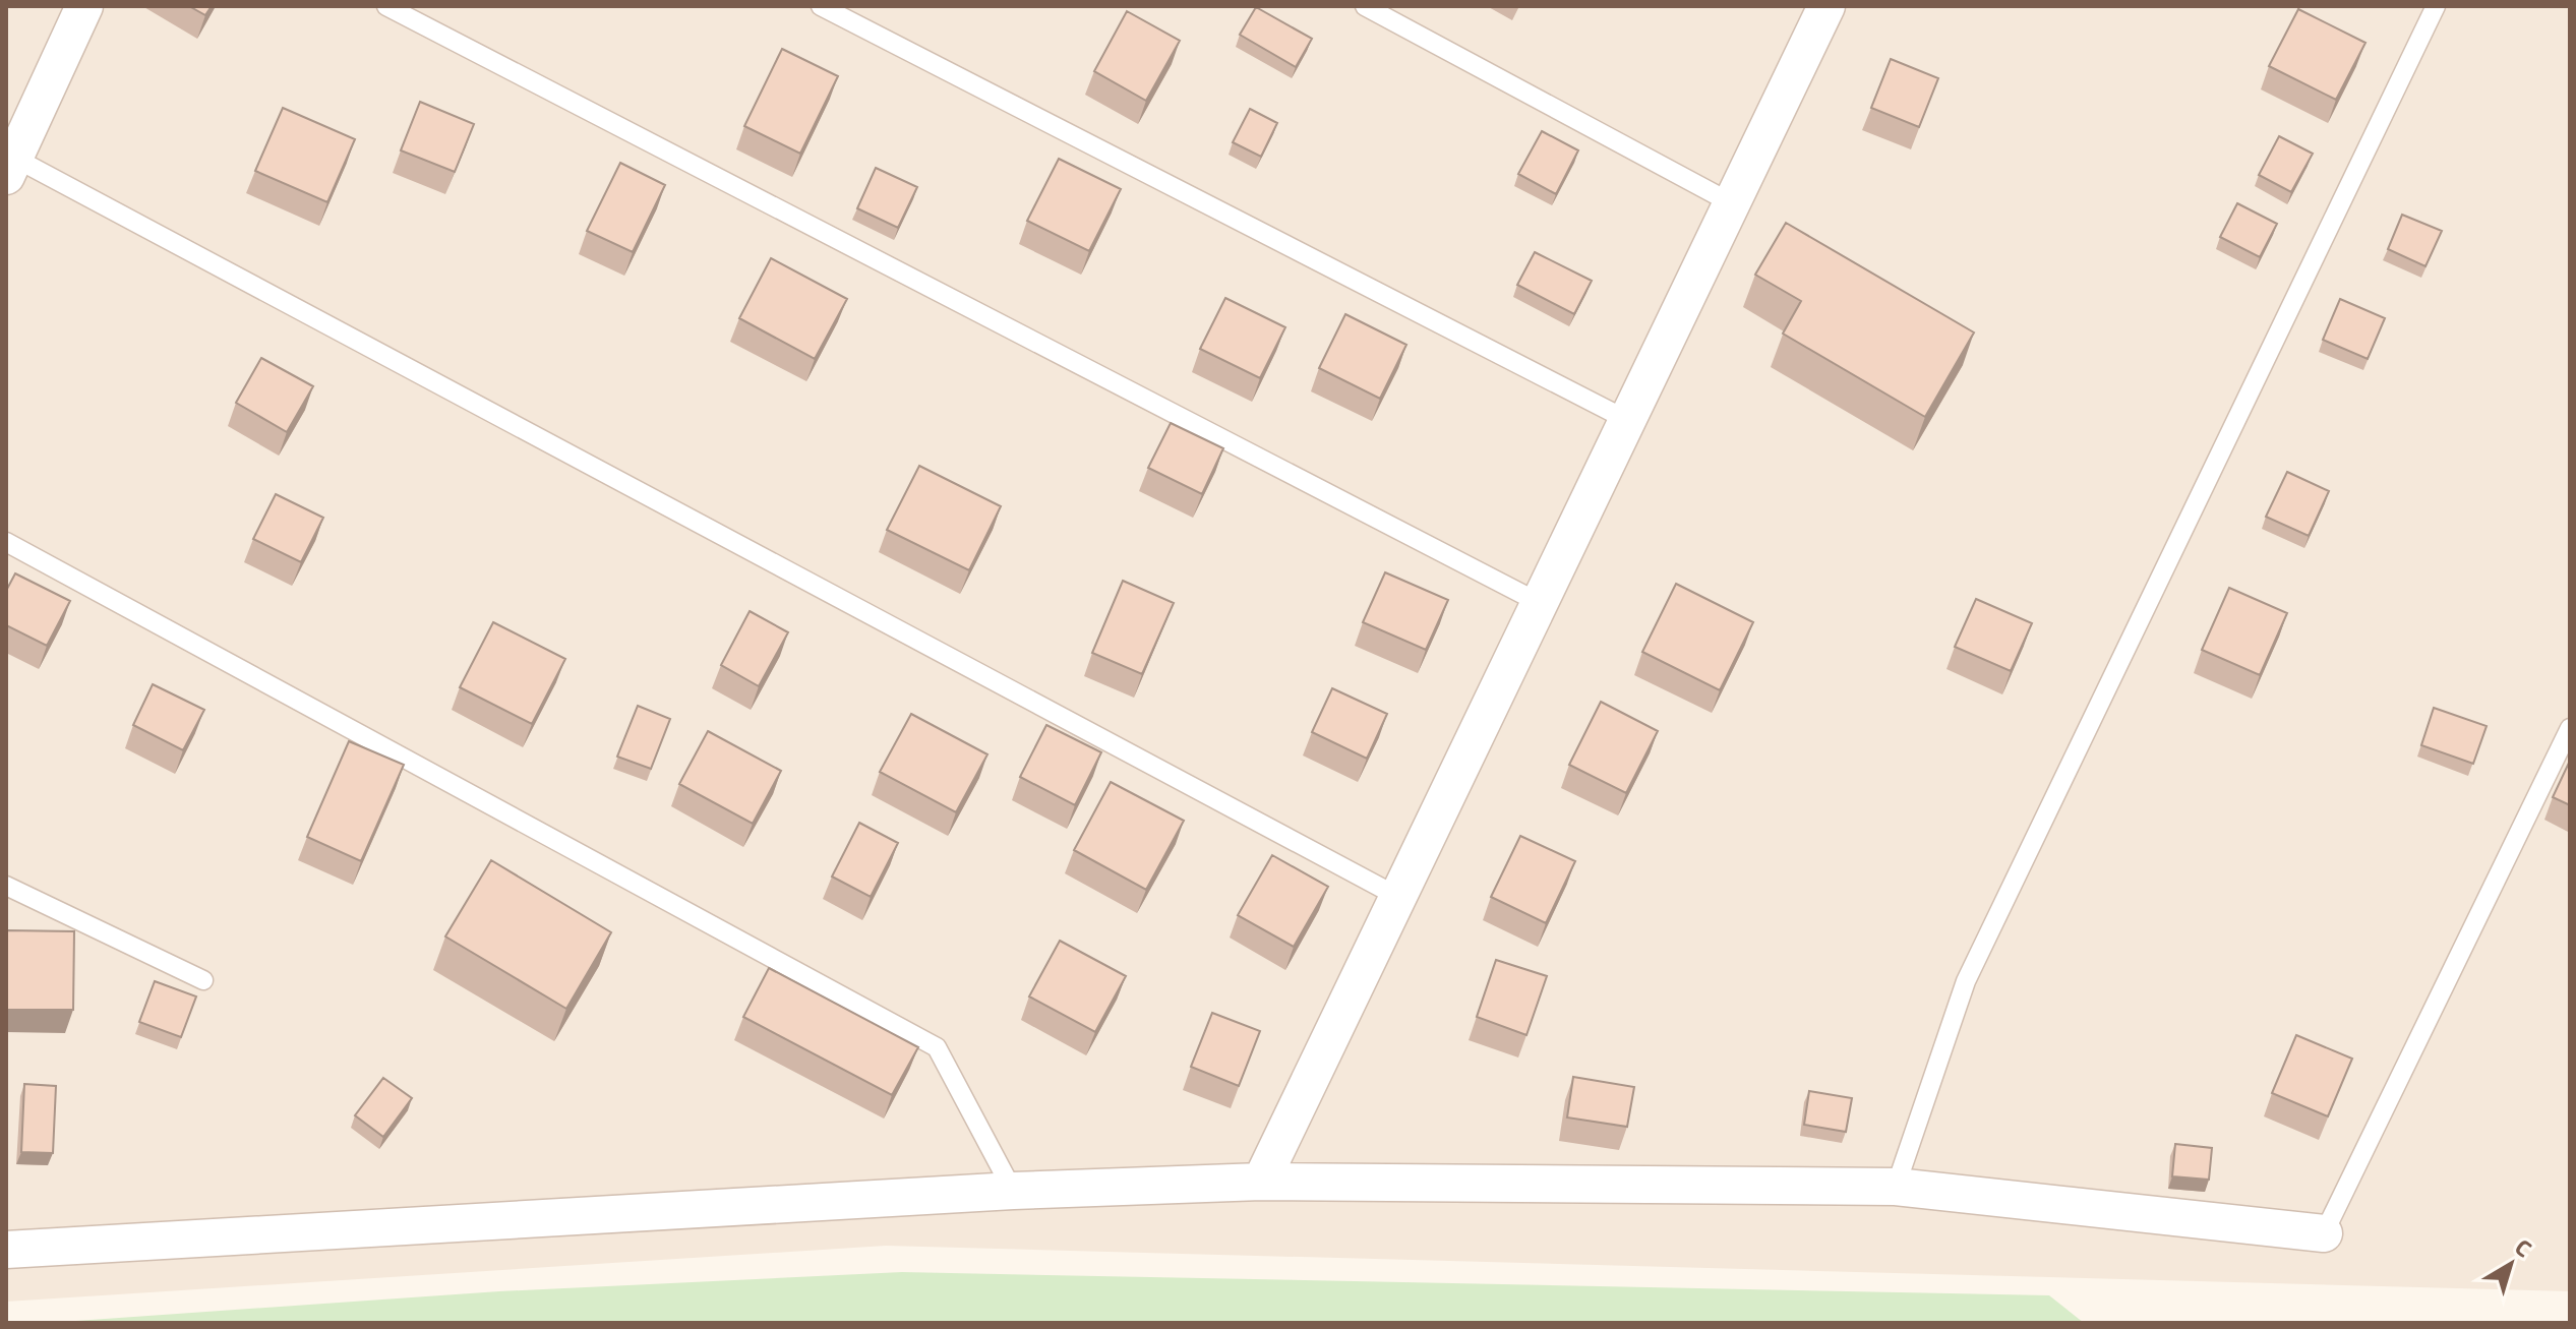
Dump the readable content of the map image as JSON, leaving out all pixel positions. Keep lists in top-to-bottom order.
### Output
{
  "north": "top right"
}
